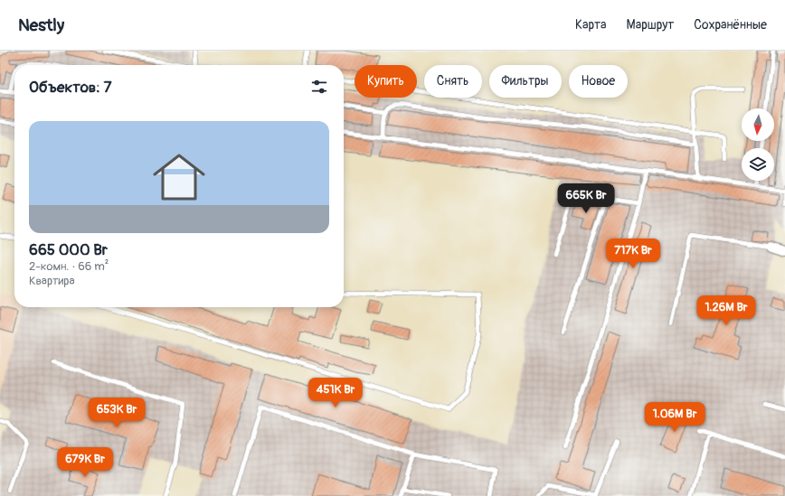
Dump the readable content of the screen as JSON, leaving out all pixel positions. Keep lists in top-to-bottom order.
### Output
{
  "north": "bottom",
  "page": {
    "header": "Nestly",
    "nav": ["Карта", "Маршрут", "Сохранённые"],
    "chip": [
      "Купить",
      "Снять",
      "Фильтры",
      "Новое"
    ],
    "heading": "Объектов: 7",
    "list": [
      {
        "name": "665 000 Br",
        "note": "2-комн. · 66 m² · Квартира"
      }
    ],
    "price": [
      "665K Br",
      "717K Br",
      "1.26M Br",
      "451K Br",
      "653K Br",
      "1.06M Br",
      "679K Br"
    ]
  }
}
